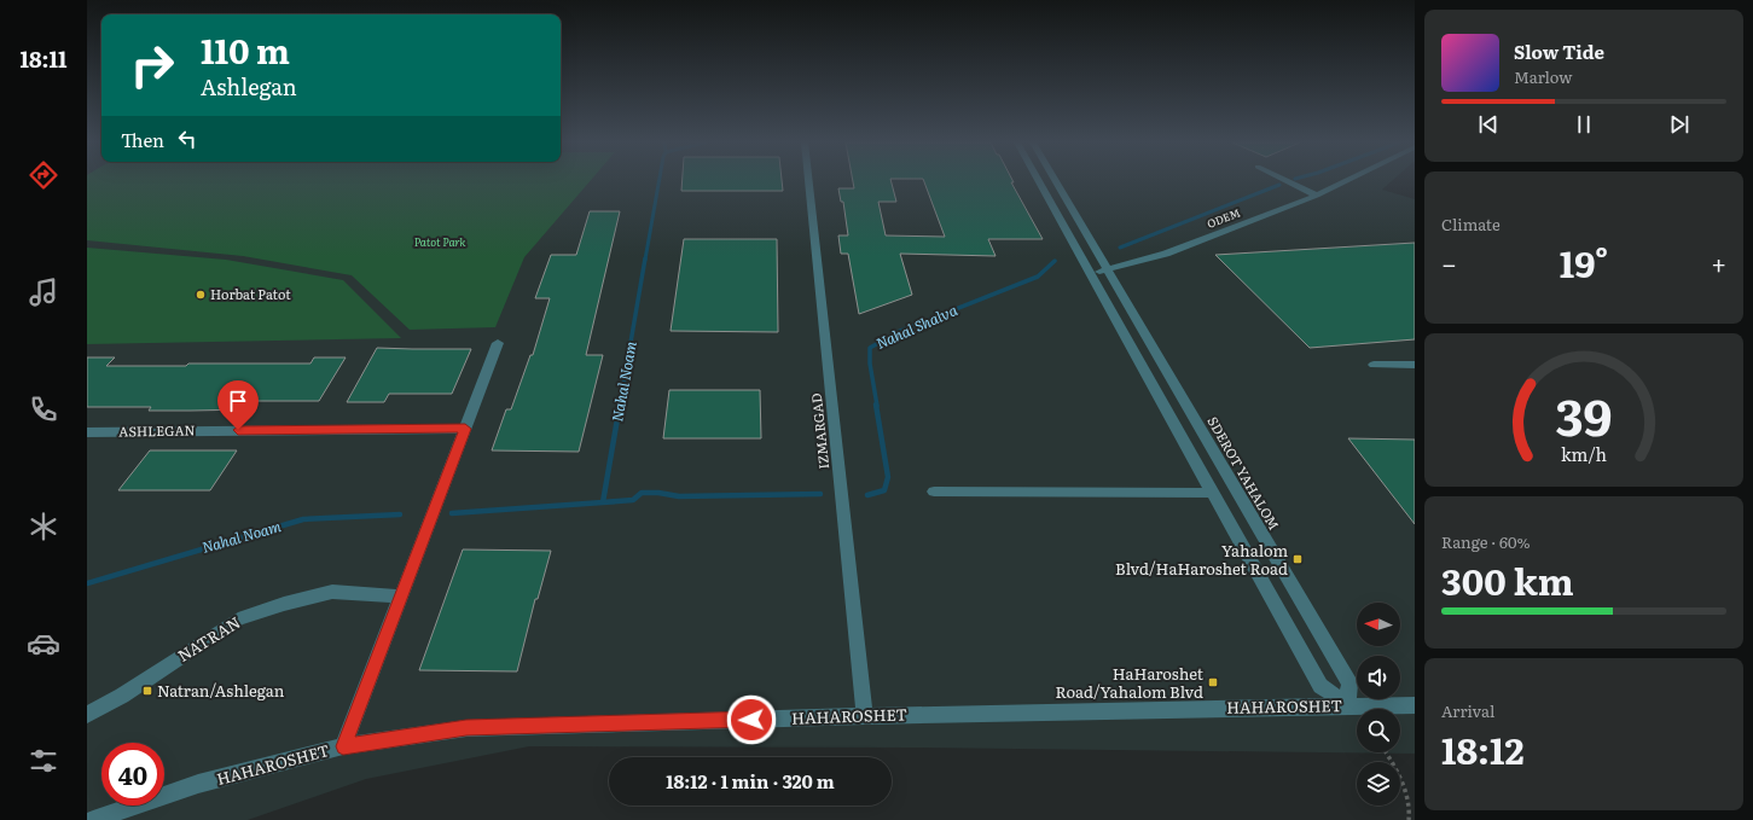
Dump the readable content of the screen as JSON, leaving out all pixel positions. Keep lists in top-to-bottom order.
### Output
{
  "streets": {
    "street": [
      "ODEM",
      "ASHLEGAN",
      "IZMARGAD",
      "SDEROT YAHALOM",
      "NATRAN",
      "HAHAROSHET"
    ]
  },
  "crossings": [
    ["ODEM", "SDEROT YAHALOM"],
    ["IZMARGAD", "HAHAROSHET"],
    ["SDEROT YAHALOM", "HAHAROSHET"]
  ],
  "water": ["Nahal Shalva", "Nahal Noam"],
  "parks": ["Patot Park"],
  "places": {
    "other": ["Horbat Patot"],
    "transit": ["Yahalom Blvd/HaHaroshet Road", "HaHaroshet Road/Yahalom Blvd", "Natran/Ashlegan"]
  },
  "north": "left",
  "page": {
    "tabs": "18:11",
    "turn": ["110 m", "Ashlegan"],
    "song": ["Slow Tide", "Marlow"],
    "then": "Then",
    "tile": [
      "Climate",
      ["Range · 60%", "300 km"],
      ["Arrival", "18:12"]
    ],
    "heat": ["−", "19°", "+"],
    "limit": "40",
    "trip": "18:12 · 1 min · 320 m",
    "gauge": ["39", "km/h"]
  }
}
